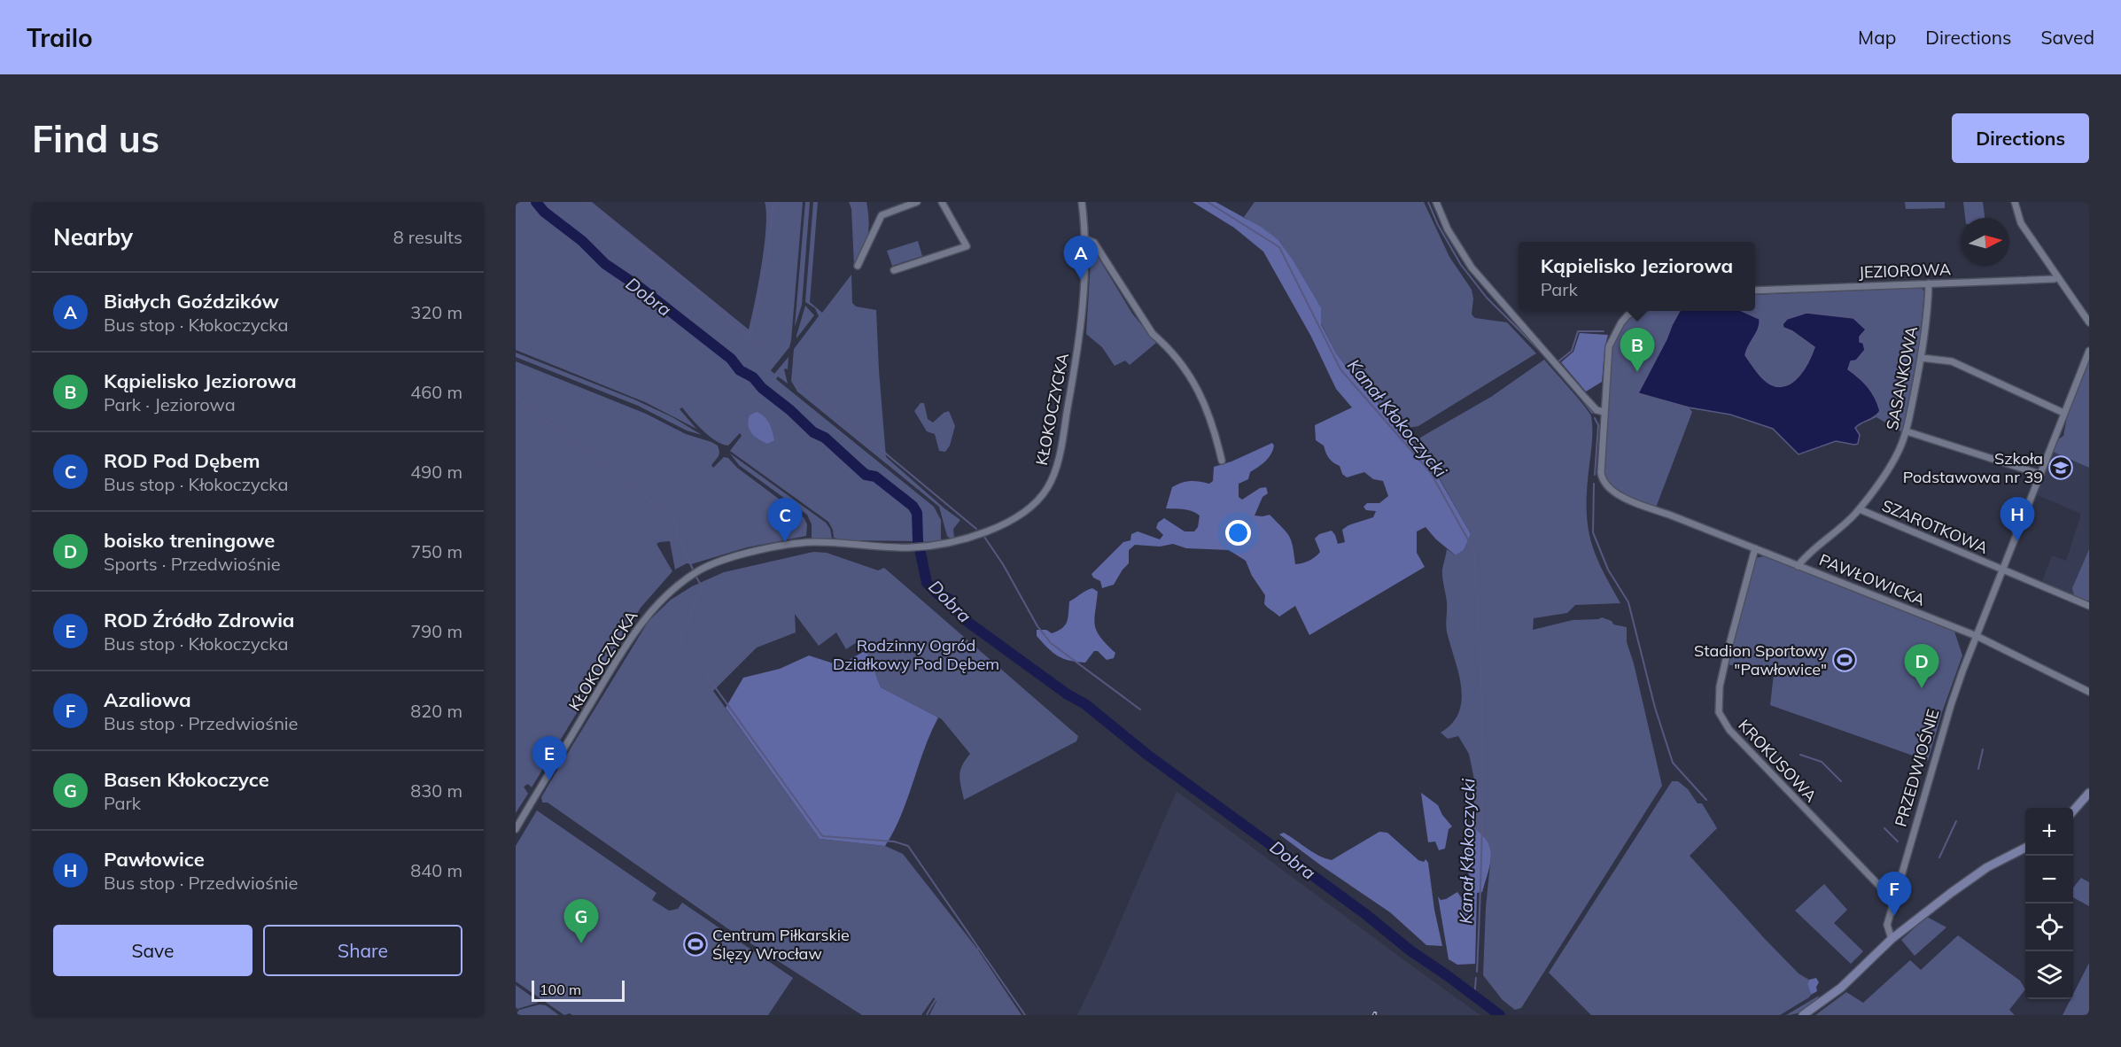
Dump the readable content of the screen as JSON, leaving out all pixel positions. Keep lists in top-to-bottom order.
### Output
{
  "streets": {
    "street": [
      "JEZIOROWA",
      "SASANKOWA",
      "KŁOKOCZYCKA",
      "SZAROTKOWA",
      "PAWŁOWICKA",
      "KROKUSOWA",
      "PRZEDWIOŚNIE"
    ]
  },
  "crossings": [
    ["JEZIOROWA", "SASANKOWA"],
    ["SASANKOWA", "SZAROTKOWA"],
    ["SASANKOWA", "PAWŁOWICKA"],
    ["SZAROTKOWA", "PRZEDWIOŚNIE"],
    ["PAWŁOWICKA", "KROKUSOWA"],
    ["PAWŁOWICKA", "PRZEDWIOŚNIE"],
    ["KROKUSOWA", "PRZEDWIOŚNIE"]
  ],
  "water": ["Dobra", "Kanał Kłokoczycki"],
  "parks": ["Rodzinny Ogród Działkowy Pod Dębem"],
  "places": {
    "school or university": ["Szkoła Podstawowa nr 39"],
    "sports": ["Stadion Sportowy \"Pawłowice\"", "Centrum Piłkarskie Ślęzy Wrocław"]
  },
  "scale_bar": "100 m",
  "north": "right",
  "page": {
    "header": "Trailo",
    "nav": ["Map", "Directions", "Saved"],
    "buttons": [
      "Directions",
      ["Save", "Share"]
    ],
    "title": "Find us",
    "heading": ["Nearby", "8 results"],
    "pins": [
      "A",
      "B",
      "H",
      "C",
      "D",
      "E",
      "F",
      "G"
    ],
    "popup": ["Kąpielisko Jeziorowa", "Park"],
    "list": [
      {
        "mark": "A",
        "name": "Białych Goździków",
        "note": "Bus stop · Kłokoczycka",
        "value": "320 m"
      },
      {
        "mark": "B",
        "name": "Kąpielisko Jeziorowa",
        "note": "Park · Jeziorowa",
        "value": "460 m"
      },
      {
        "mark": "C",
        "name": "ROD Pod Dębem",
        "note": "Bus stop · Kłokoczycka",
        "value": "490 m"
      },
      {
        "mark": "D",
        "name": "boisko treningowe",
        "note": "Sports · Przedwiośnie",
        "value": "750 m"
      },
      {
        "mark": "E",
        "name": "ROD Źródło Zdrowia",
        "note": "Bus stop · Kłokoczycka",
        "value": "790 m"
      },
      {
        "mark": "F",
        "name": "Azaliowa",
        "note": "Bus stop · Przedwiośnie",
        "value": "820 m"
      },
      {
        "mark": "G",
        "name": "Basen Kłokoczyce",
        "note": "Park",
        "value": "830 m"
      },
      {
        "mark": "H",
        "name": "Pawłowice",
        "note": "Bus stop · Przedwiośnie",
        "value": "840 m"
      }
    ],
    "map_buttons": ["+", "−"],
    "scale": "100 m"
  }
}
